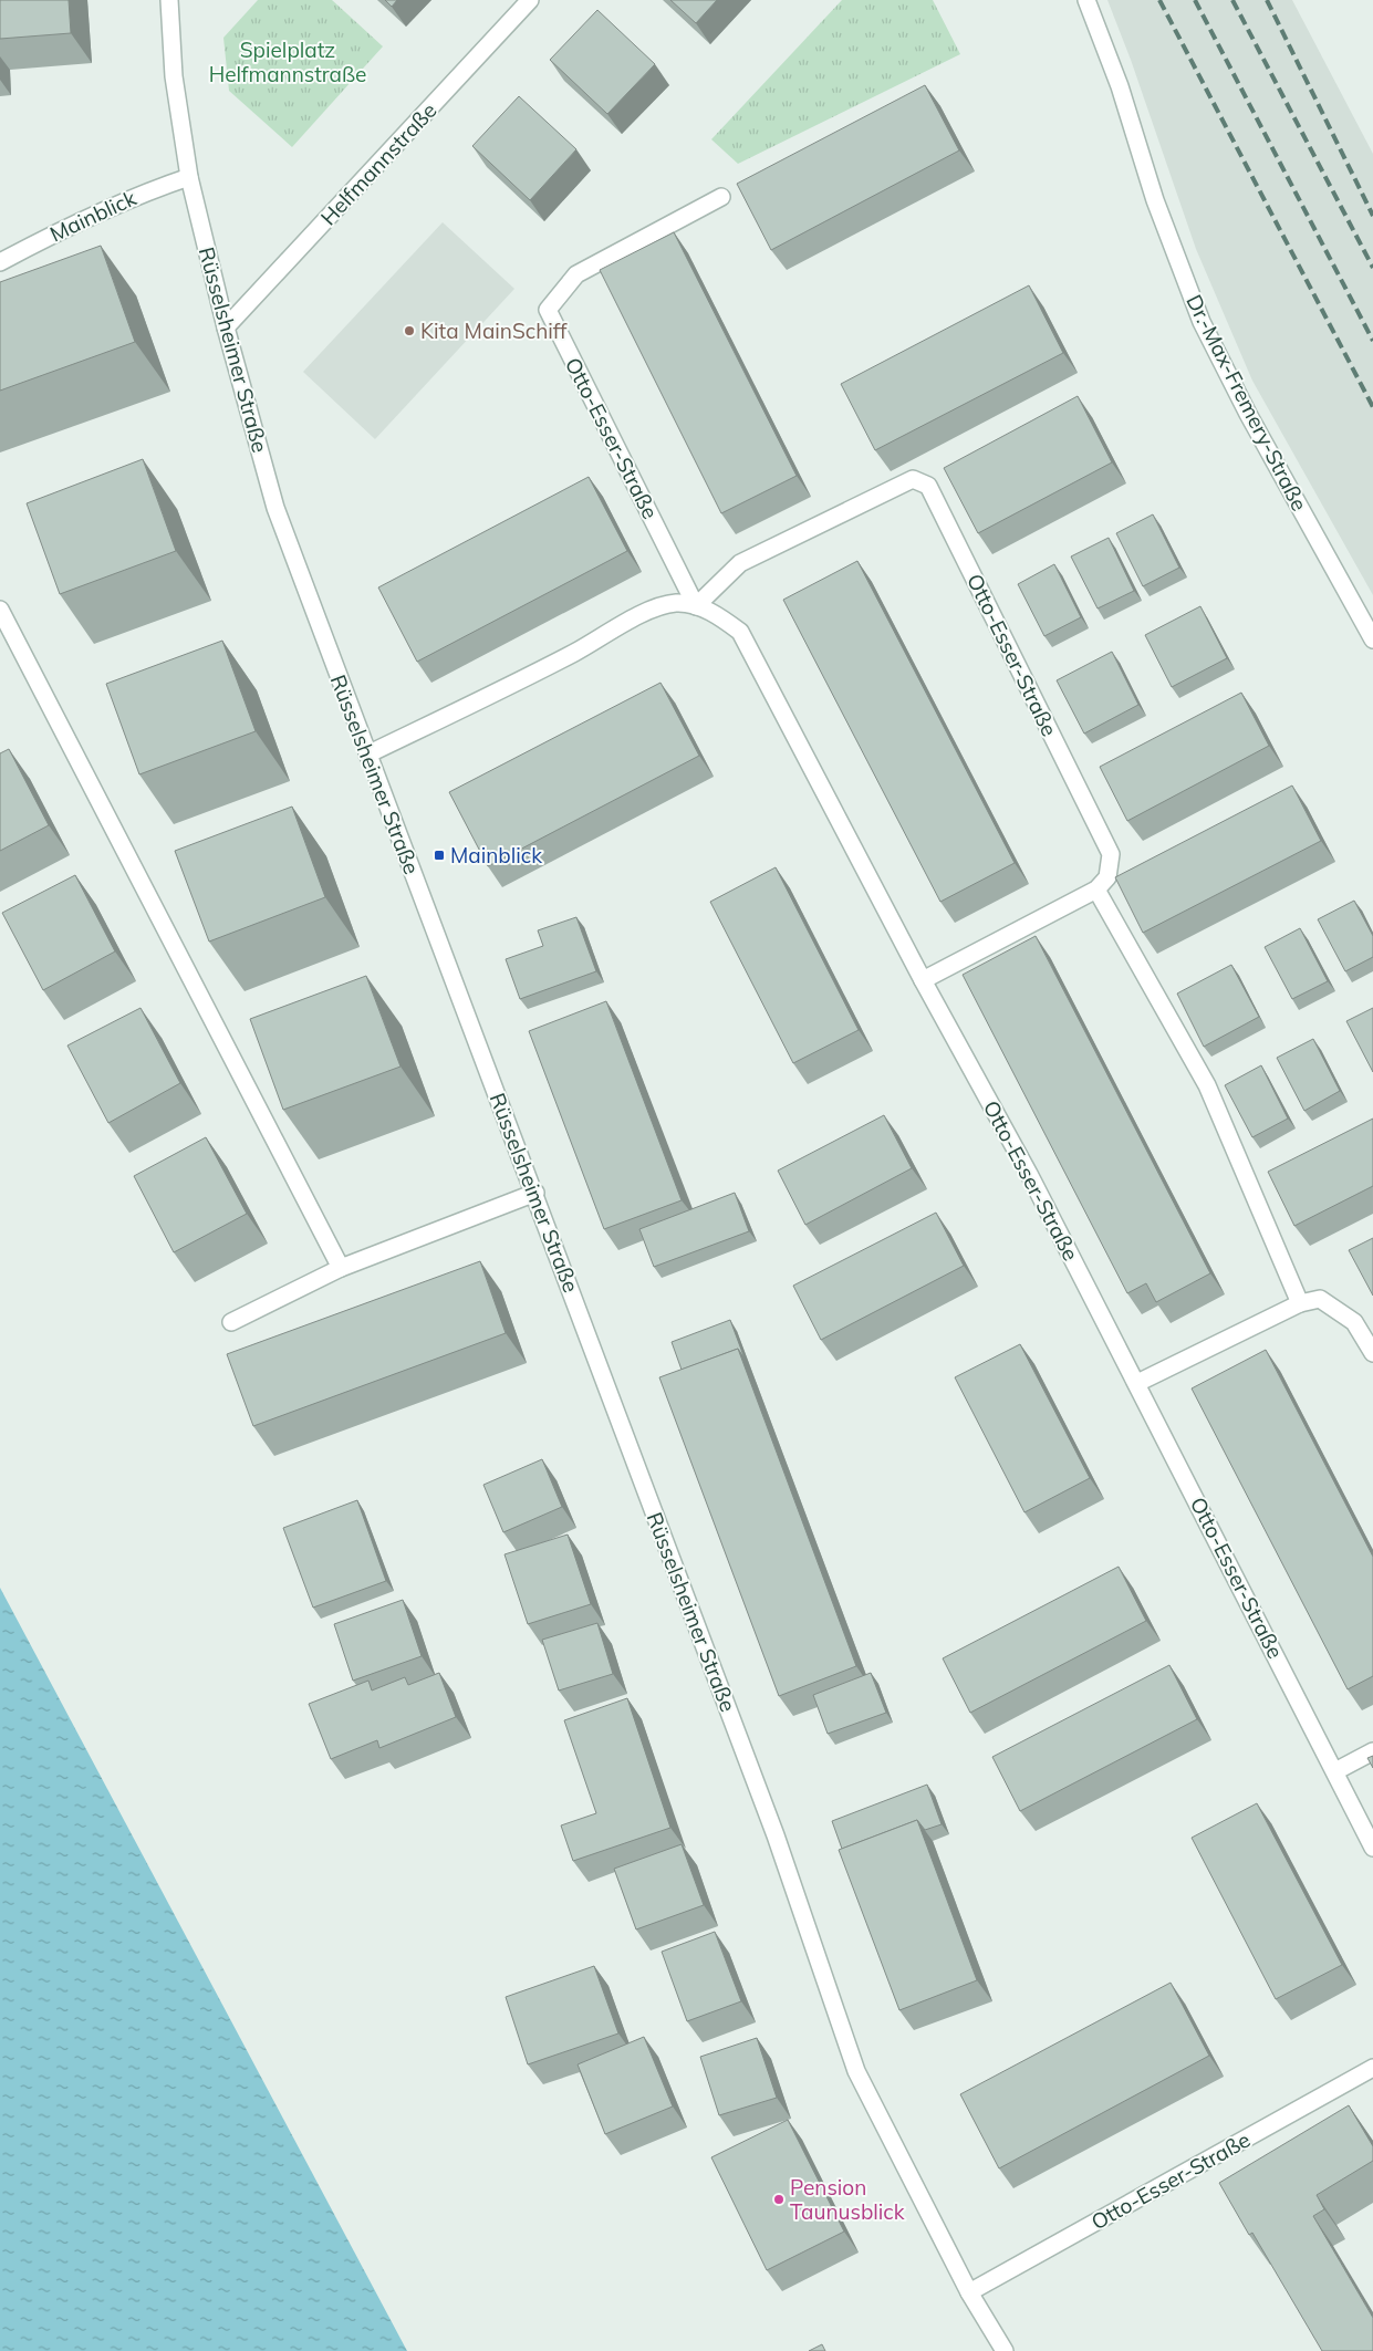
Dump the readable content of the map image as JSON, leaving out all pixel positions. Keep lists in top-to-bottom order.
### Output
{
  "streets": {
    "street": [
      "Helfmannstraße",
      "Mainblick",
      "Rüsselsheimer Straße",
      "Dr.-Max-Fremery-Straße",
      "Otto-Esser-Straße"
    ]
  },
  "crossings": [
    ["Helfmannstraße", "Rüsselsheimer Straße"],
    ["Mainblick", "Rüsselsheimer Straße"],
    ["Rüsselsheimer Straße", "Otto-Esser-Straße"]
  ],
  "parks": ["Spielplatz Helfmannstraße"],
  "places": {
    "other": ["Kita MainSchiff", "Pension Taunusblick"],
    "transit": ["Mainblick"]
  }
}
